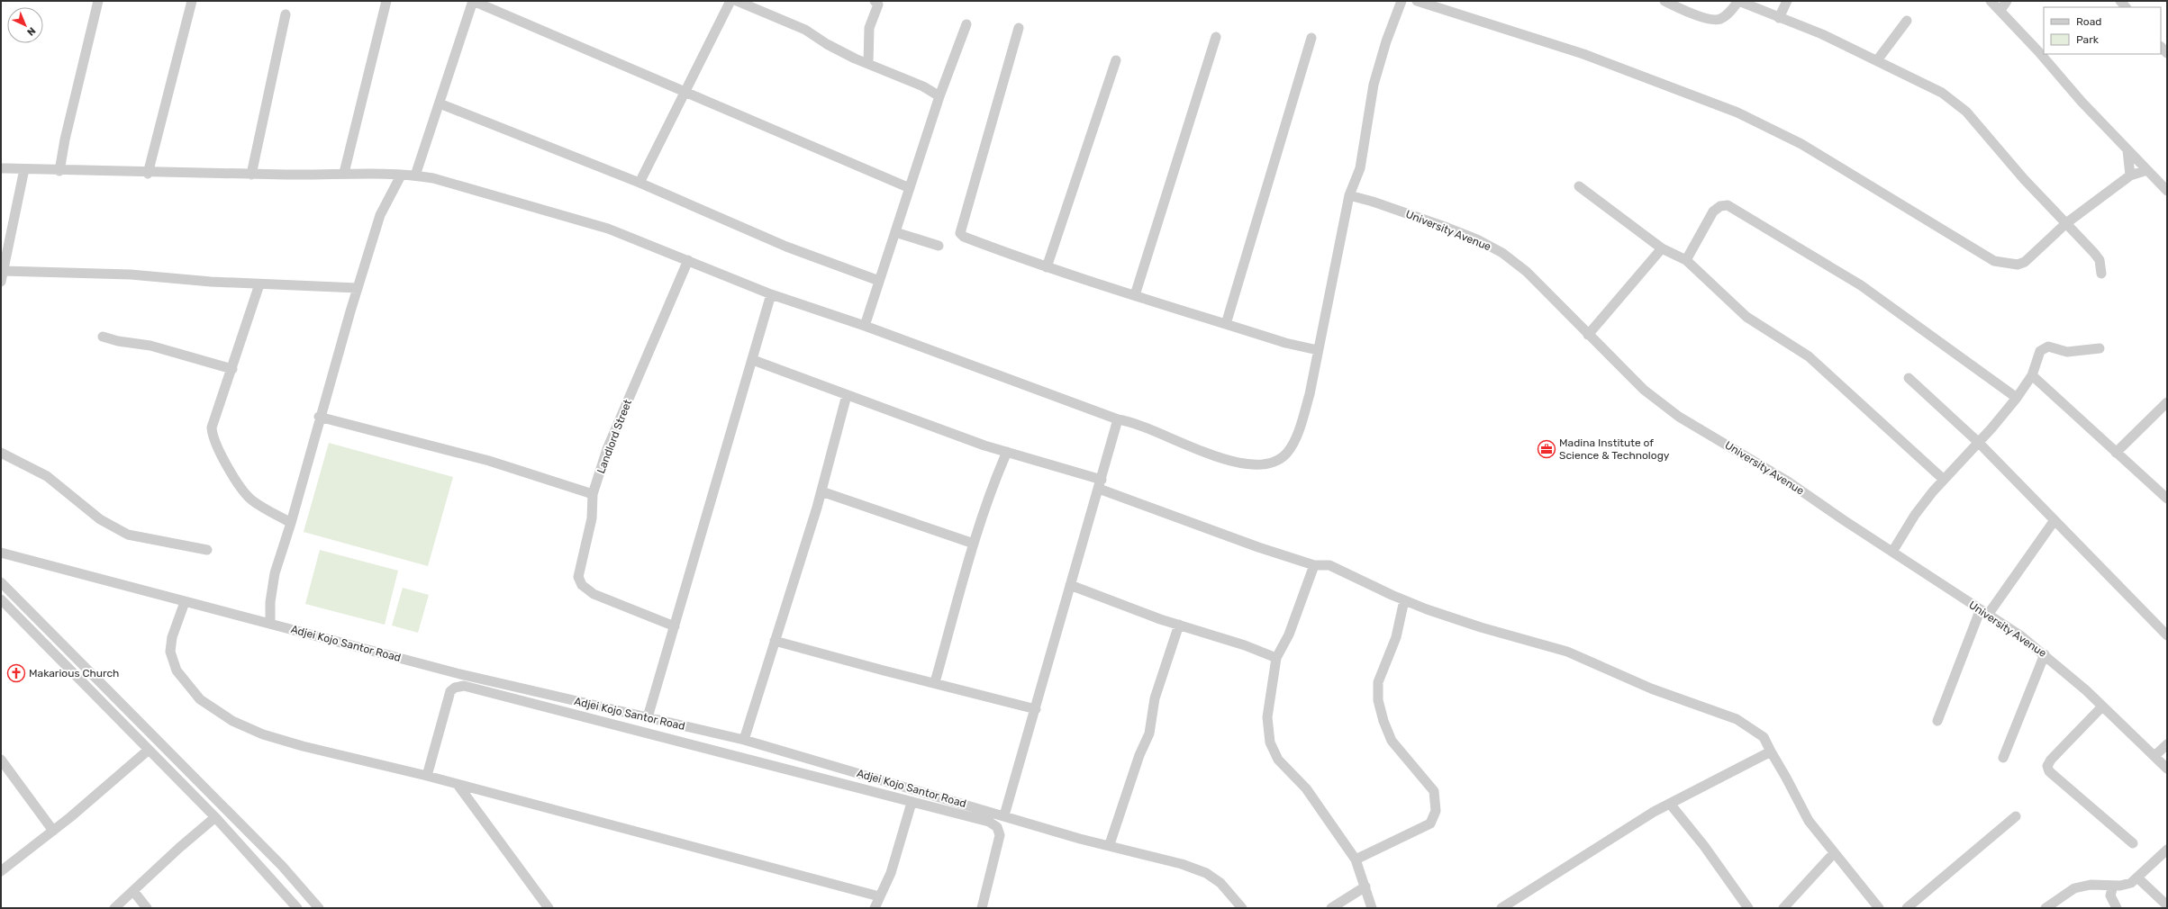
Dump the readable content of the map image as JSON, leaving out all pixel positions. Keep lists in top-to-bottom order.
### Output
{
  "streets": {
    "street": ["University Avenue", "Landlord Street", "Adjei Kojo Santor Road"]
  },
  "places": {
    "office": ["Madina Institute of Science & Technology"],
    "church": ["Makarious Church"]
  },
  "legend": ["Road", "Park"],
  "north": "bottom right"
}
